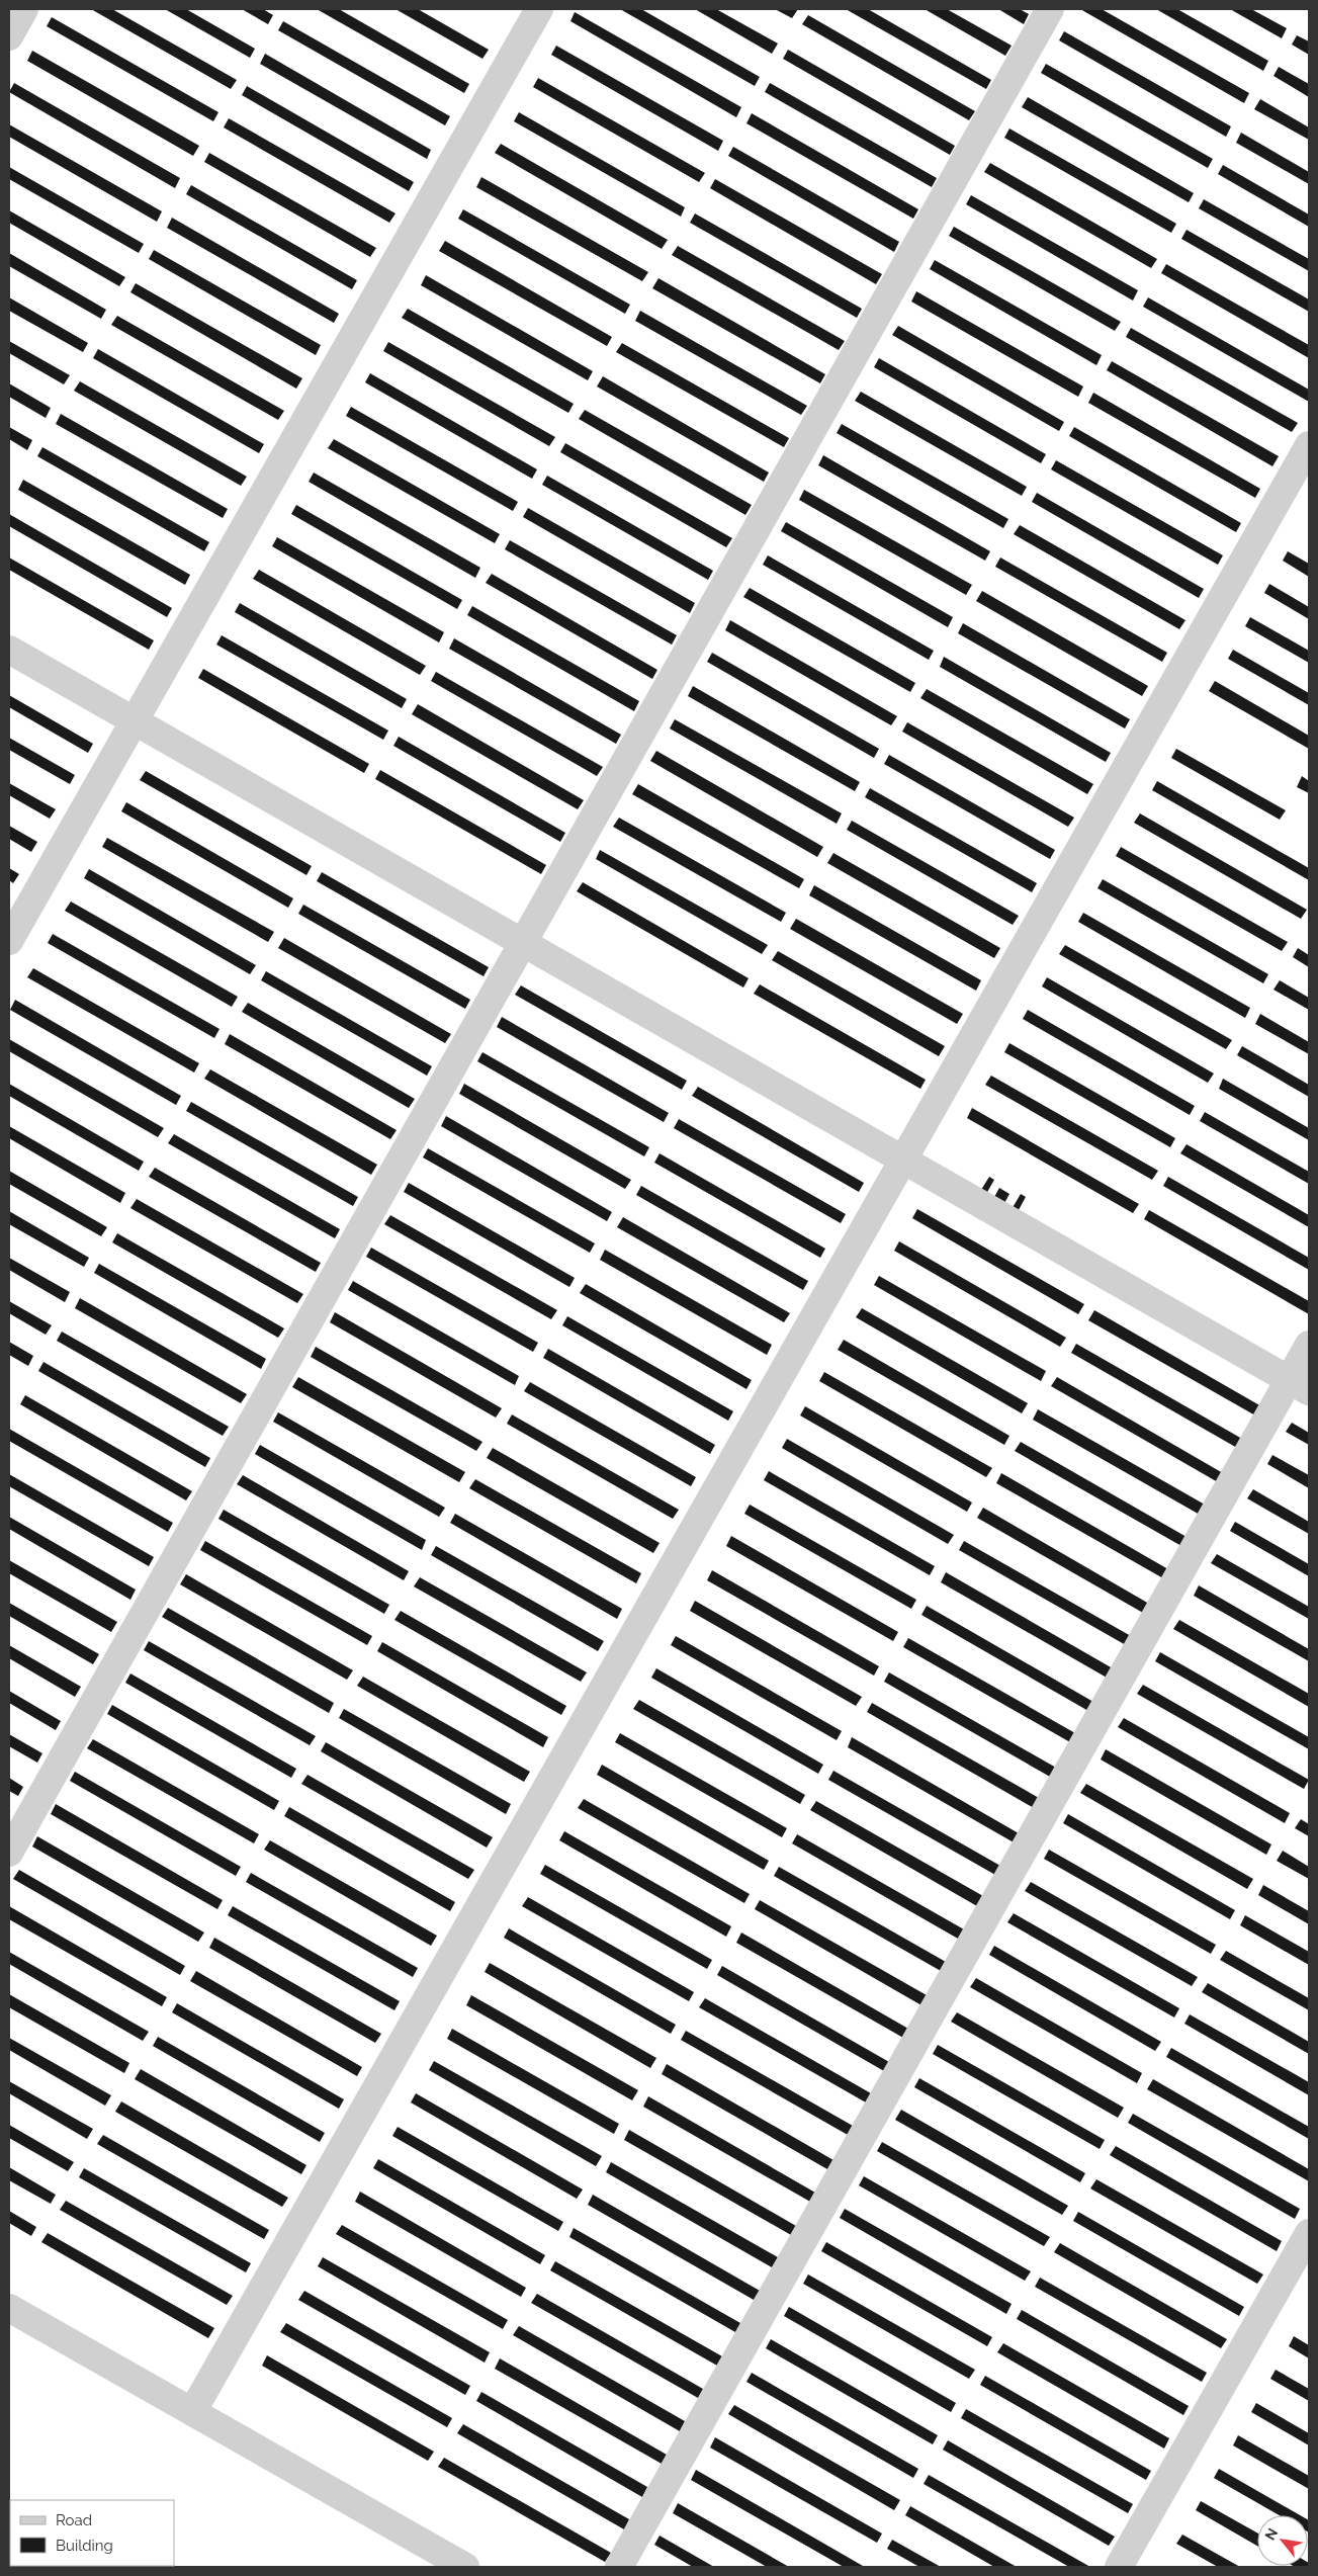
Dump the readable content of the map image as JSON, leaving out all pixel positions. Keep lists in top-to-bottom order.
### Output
{
  "legend": ["Road", "Building"],
  "north": "top left"
}
